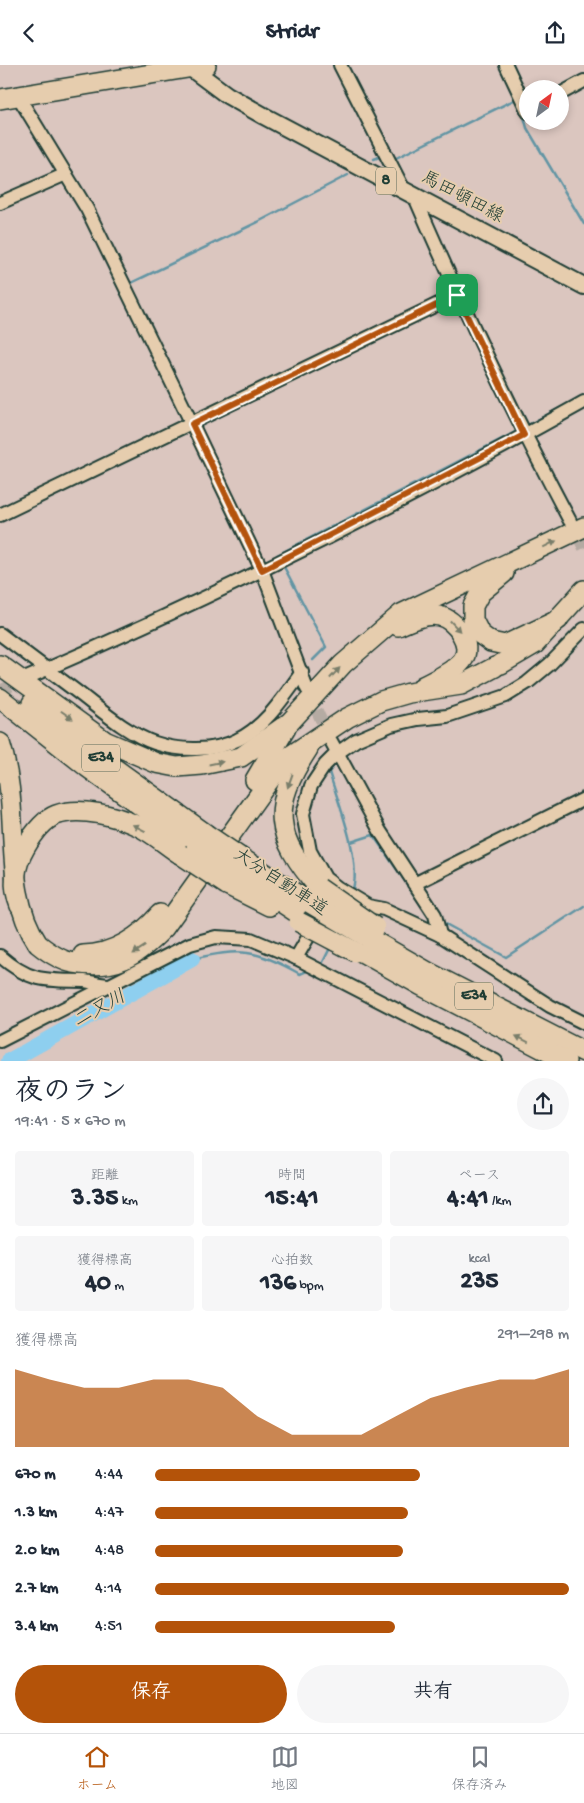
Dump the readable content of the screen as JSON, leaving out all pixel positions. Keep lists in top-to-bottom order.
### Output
{
  "streets": {
    "highway": ["E34", "大分自動車道"],
    "main road": ["8", "馬田頓田線"]
  },
  "water": ["二又川"],
  "north": "top right",
  "page": {
    "header": "Stridr",
    "heading": ["夜のラン", "19:41 · 5 × 670 m"],
    "stats": [
      ["距離", "3.35 km"],
      ["時間", "15:41"],
      ["ペース", "4:41 /km"],
      ["獲得標高", "40 m"],
      ["心拍数", "136 bpm"],
      ["kcal", "235"]
    ],
    "chart": ["獲得標高", "291–298 m"],
    "list": [
      {
        "name": "670 m",
        "note": "4:44"
      },
      {
        "name": "1.3 km",
        "note": "4:47"
      },
      {
        "name": "2.0 km",
        "note": "4:48"
      },
      {
        "name": "2.7 km",
        "note": "4:14"
      },
      {
        "name": "3.4 km",
        "note": "4:51"
      }
    ],
    "buttons": ["保存", "共有"],
    "tabs": ["ホーム", "地図", "保存済み"]
  }
}
